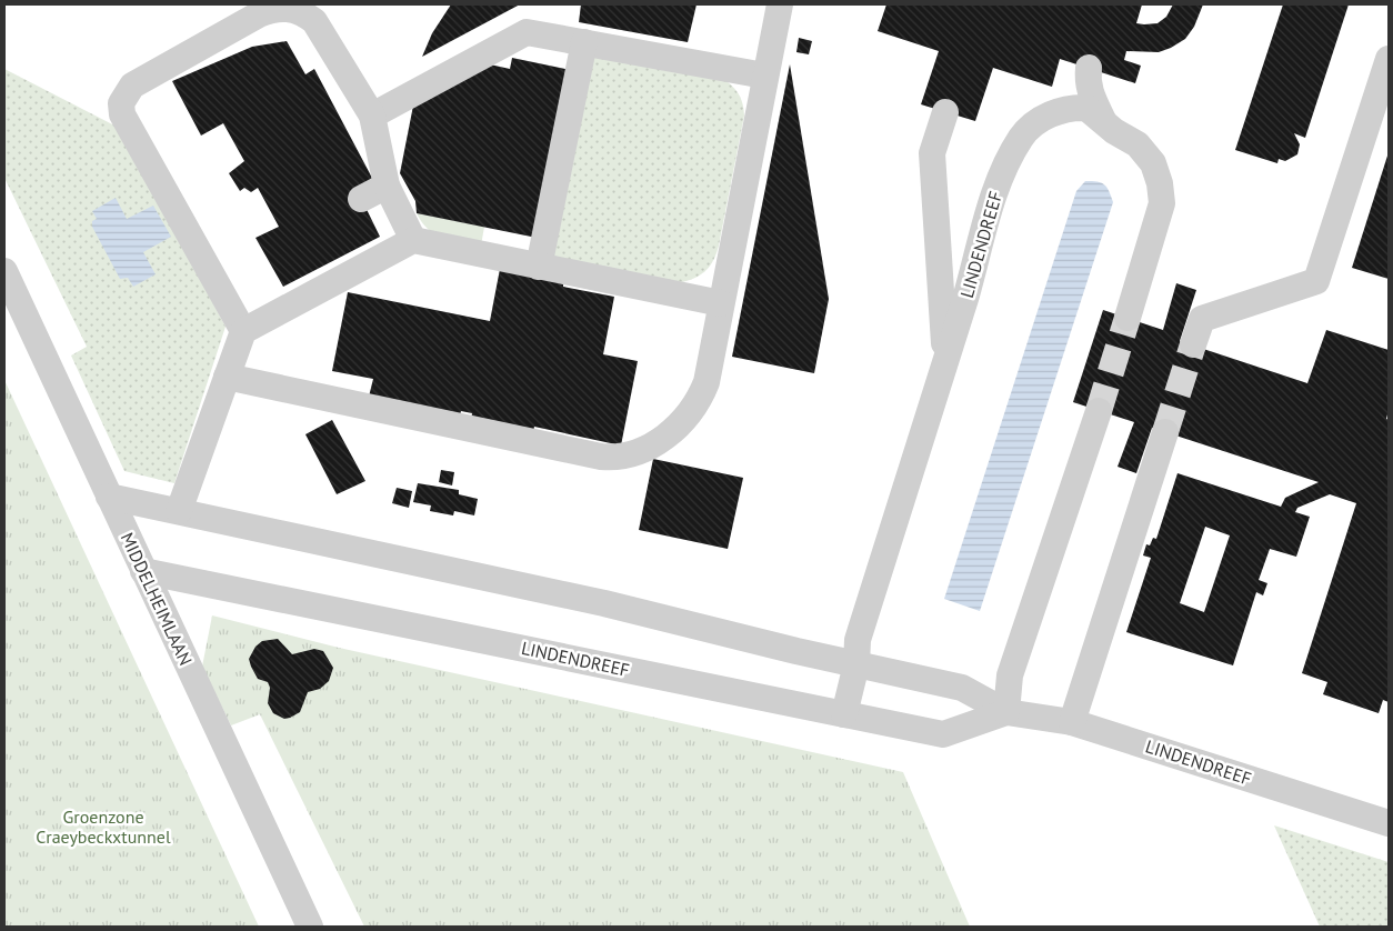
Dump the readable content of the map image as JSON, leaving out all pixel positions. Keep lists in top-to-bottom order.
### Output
{
  "streets": {
    "street": ["LINDENDREEF", "MIDDELHEIMLAAN"]
  },
  "crossings": [
    ["LINDENDREEF", "MIDDELHEIMLAAN"]
  ],
  "parks": ["Groenzone Craeybeckxtunnel"]
}
